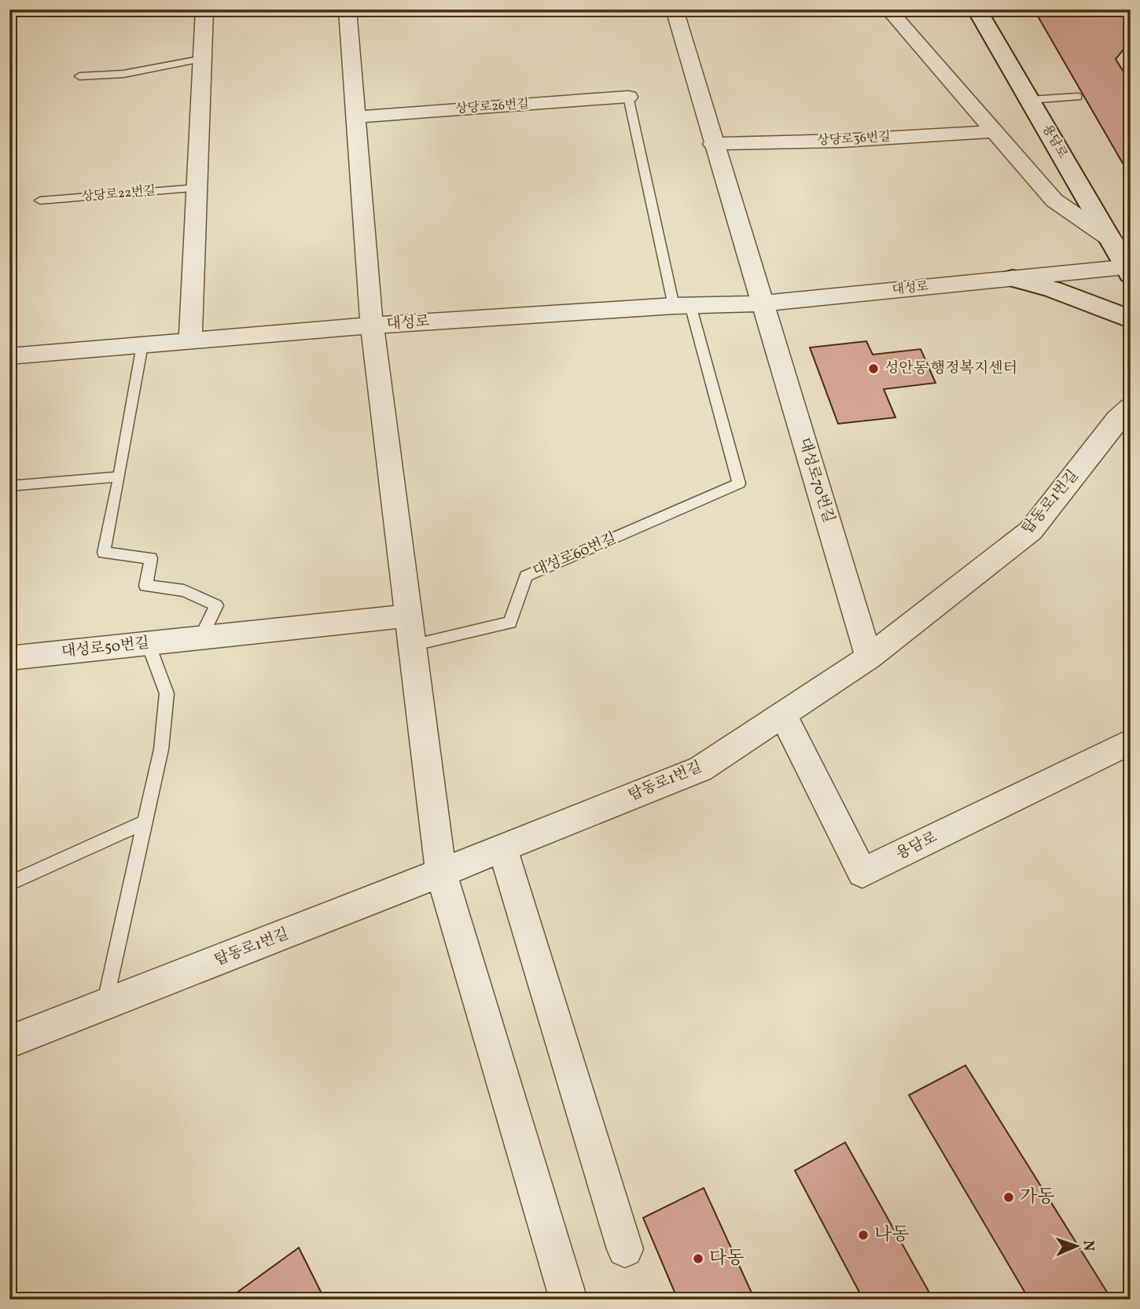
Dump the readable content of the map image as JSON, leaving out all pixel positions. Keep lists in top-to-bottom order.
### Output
{
  "streets": {
    "main road": ["용담로"],
    "street": [
      "상당로26번길",
      "상당로36번길",
      "대성로",
      "대성로70번길",
      "탑동로1번길",
      "대성로50번길"
    ],
    "lane": ["상당로22번길", "대성로60번길"]
  },
  "crossings": [
    ["용담로", "대성로"],
    ["용담로", "탑동로1번길"],
    ["대성로", "대성로70번길"],
    ["대성로", "대성로60번길"],
    ["대성로70번길", "탑동로1번길"]
  ],
  "places": [
    "성안동 행정복지센터",
    "가동",
    "나동",
    "다동"
  ],
  "north": "right"
}
